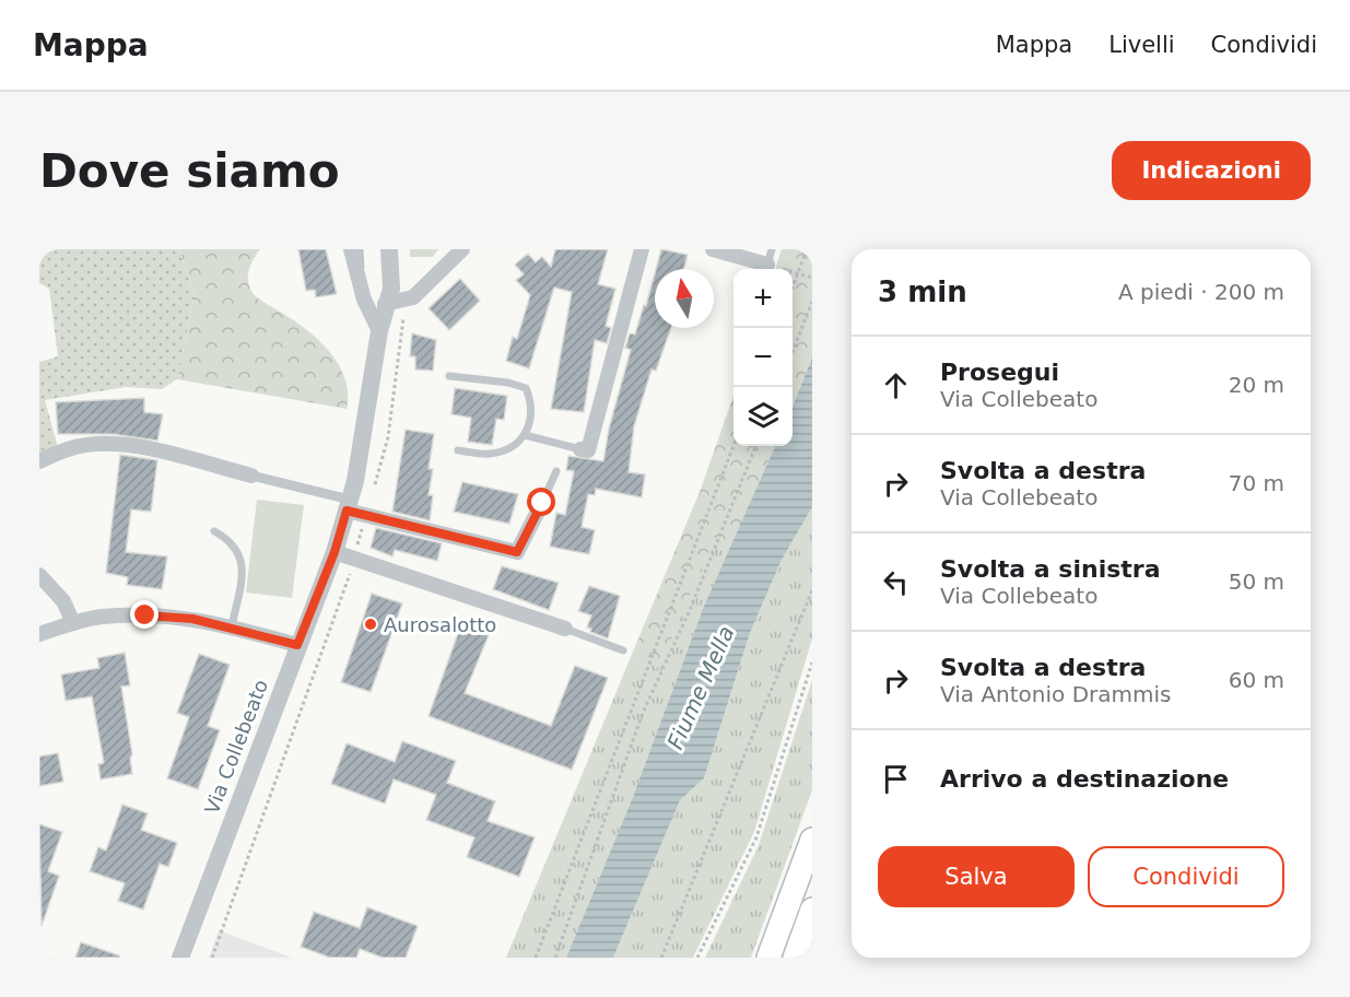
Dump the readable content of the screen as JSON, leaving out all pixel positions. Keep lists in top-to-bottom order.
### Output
{
  "streets": {
    "street": ["Via Collebeato"]
  },
  "water": ["Fiume Mella"],
  "places": ["Aurosalotto"],
  "north": "top",
  "page": {
    "header": "Mappa",
    "nav": ["Mappa", "Livelli", "Condividi"],
    "buttons": [
      "Indicazioni",
      ["Salva", "Condividi"]
    ],
    "title": "Dove siamo",
    "heading": ["3 min", "A piedi · 200 m"],
    "map_buttons": ["+", "−"],
    "list": [
      ["Prosegui", "Via Collebeato", "20 m"],
      ["Svolta a destra", "Via Collebeato", "70 m"],
      ["Svolta a sinistra", "Via Collebeato", "50 m"],
      ["Svolta a destra", "Via Antonio Drammis", "60 m"],
      "Arrivo a destinazione"
    ]
  }
}
